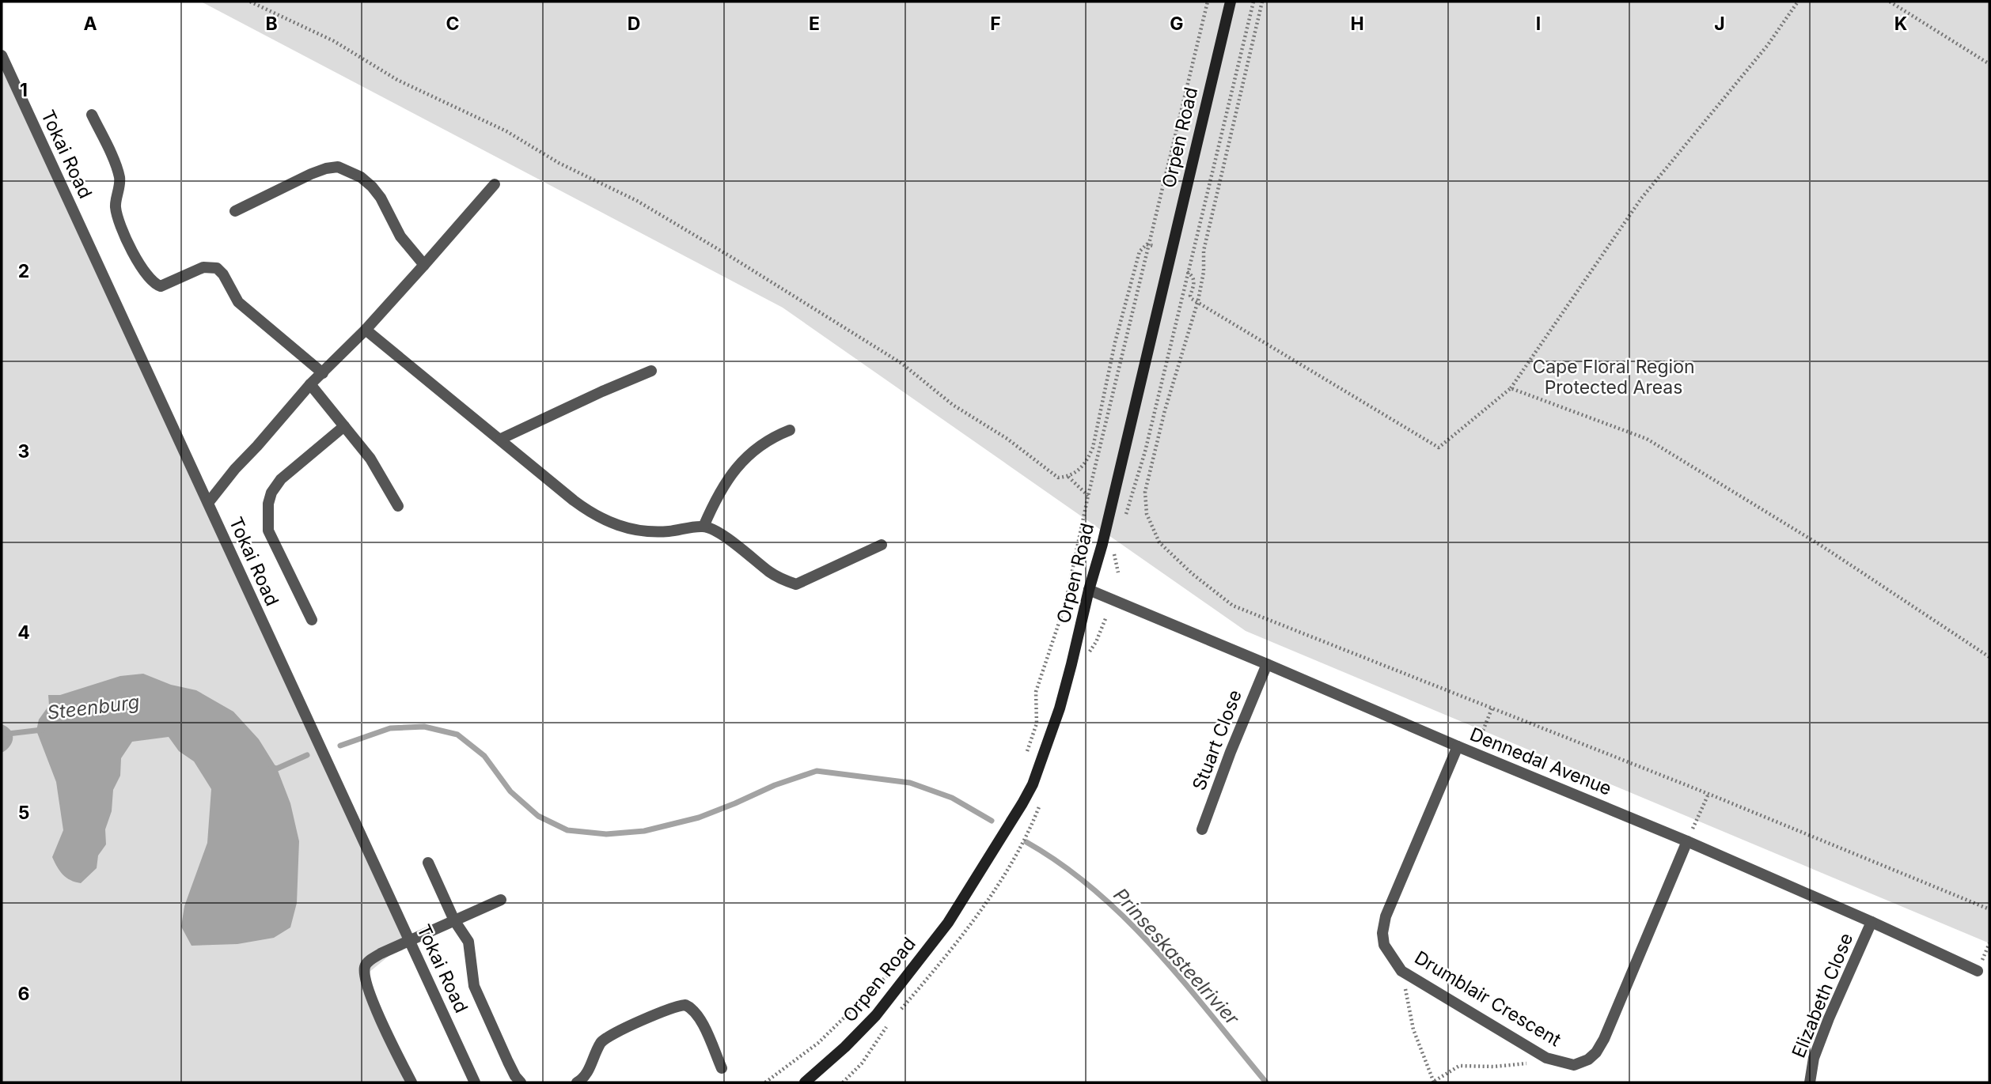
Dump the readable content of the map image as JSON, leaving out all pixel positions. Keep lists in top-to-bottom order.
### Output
{
  "streets": {
    "main road": ["Orpen Road"],
    "street": [
      "Tokai Road",
      "Stuart Close",
      "Dennedal Avenue",
      "Elizabeth Close",
      "Drumblair Crescent"
    ]
  },
  "crossings": [
    ["Orpen Road", "Dennedal Avenue"],
    ["Stuart Close", "Dennedal Avenue"],
    ["Dennedal Avenue", "Elizabeth Close"],
    ["Dennedal Avenue", "Drumblair Crescent"]
  ],
  "water": ["Steenburg", "Prinseskasteelrivier"],
  "parks": ["Cape Floral Region Protected Areas"],
  "grid": {
    "columns": [
      "A",
      "B",
      "C",
      "D",
      "E",
      "F",
      "G",
      "H",
      "I",
      "J",
      "K"
    ],
    "rows": [
      "1",
      "2",
      "3",
      "4",
      "5",
      "6"
    ]
  }
}
